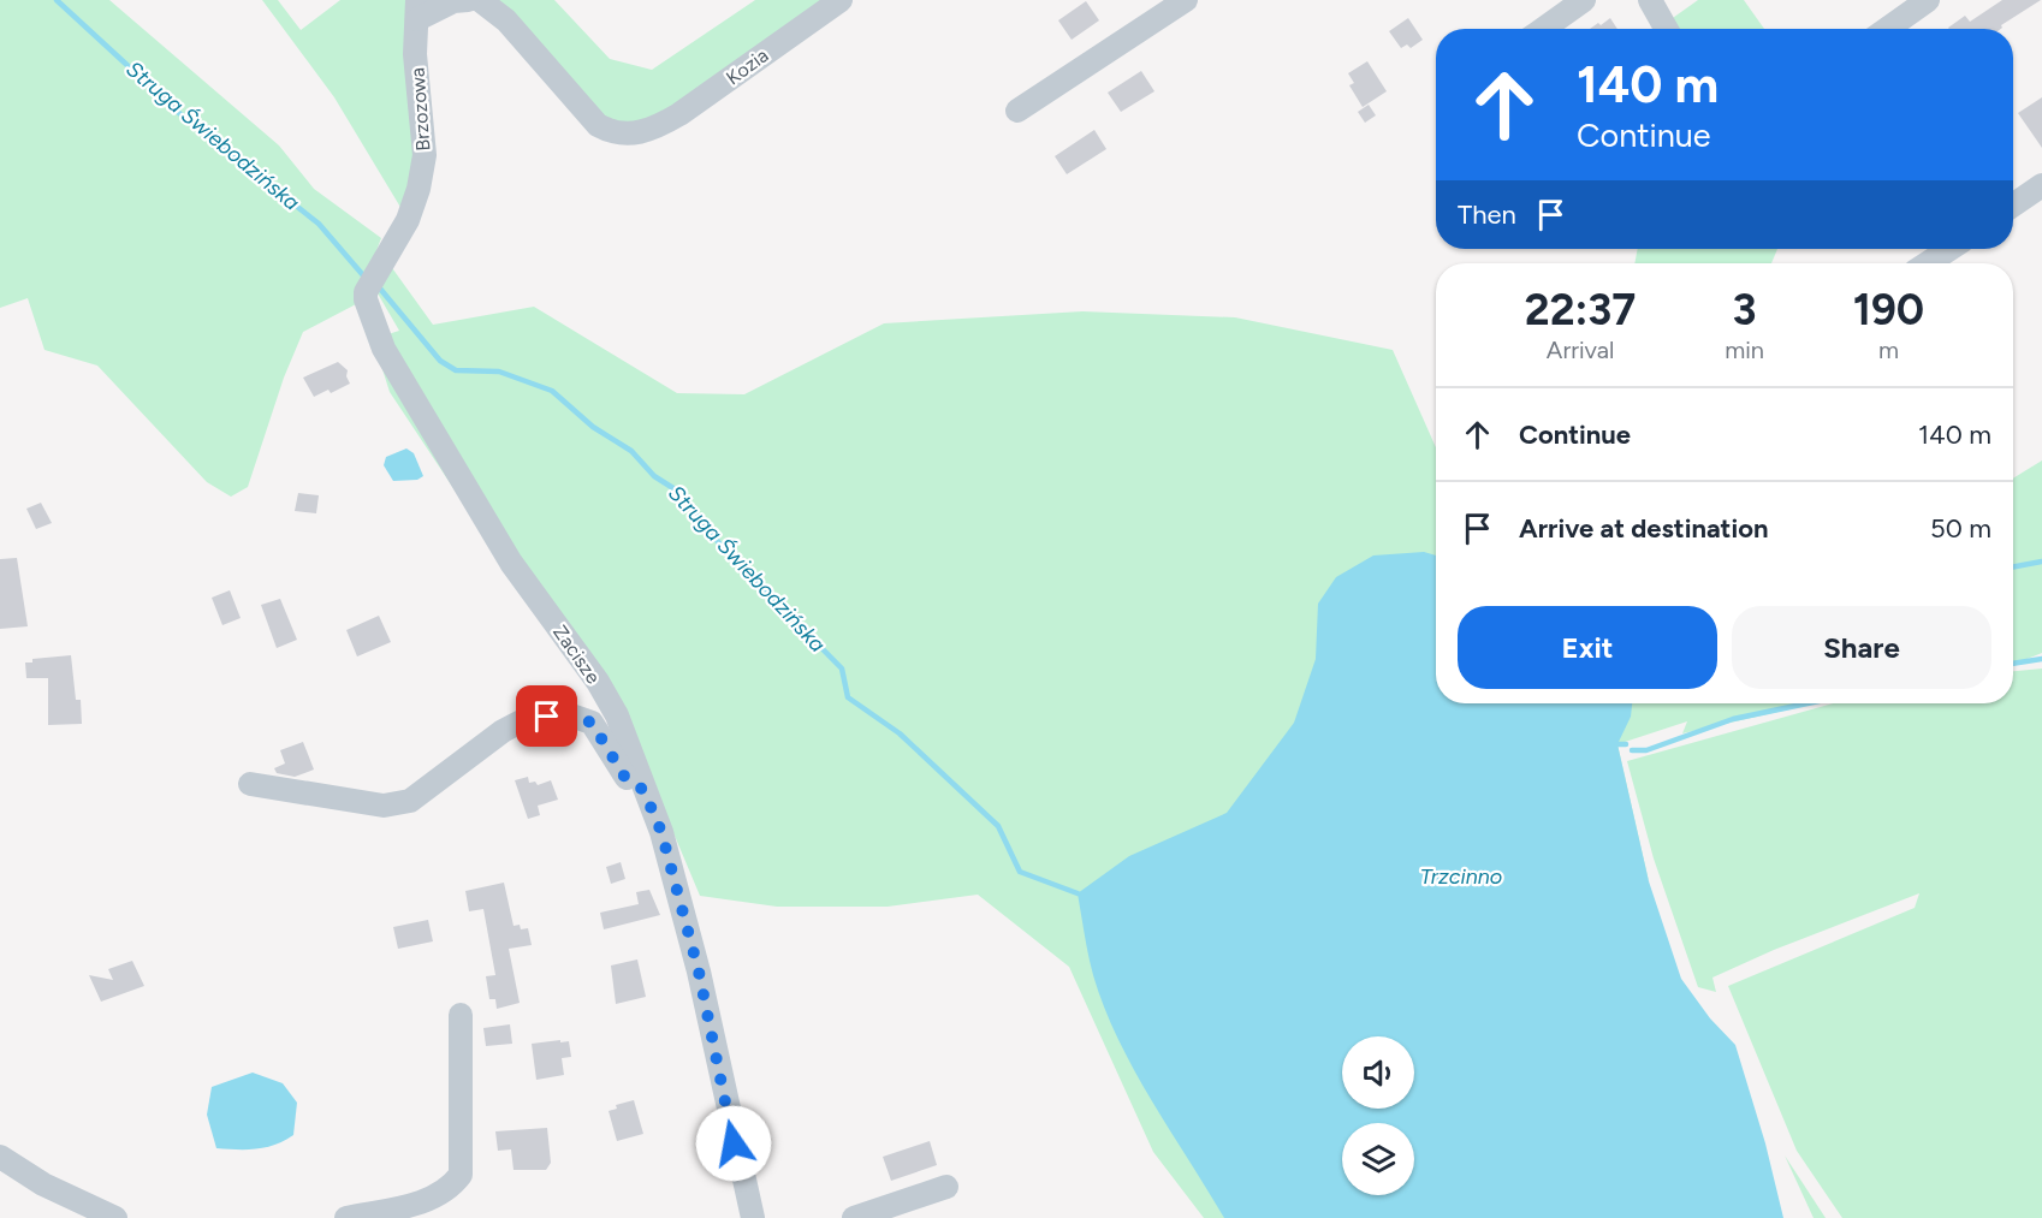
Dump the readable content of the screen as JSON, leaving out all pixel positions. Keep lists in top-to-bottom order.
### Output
{
  "streets": {
    "street": ["Kozia", "Brzozowa", "Zacisze"]
  },
  "crossings": [
    ["Brzozowa", "Zacisze"]
  ],
  "water": ["Struga Świebodzińska", "Trzcinno"],
  "page": {
    "turn": ["140 m", "Continue"],
    "then": "Then",
    "eta": [
      "22:37",
      "Arrival",
      "3",
      "min",
      "190",
      "m"
    ],
    "list": [
      {
        "name": "Continue",
        "value": "140 m"
      },
      {
        "name": "Arrive at destination",
        "value": "50 m"
      }
    ],
    "buttons": ["Exit", "Share"]
  }
}
